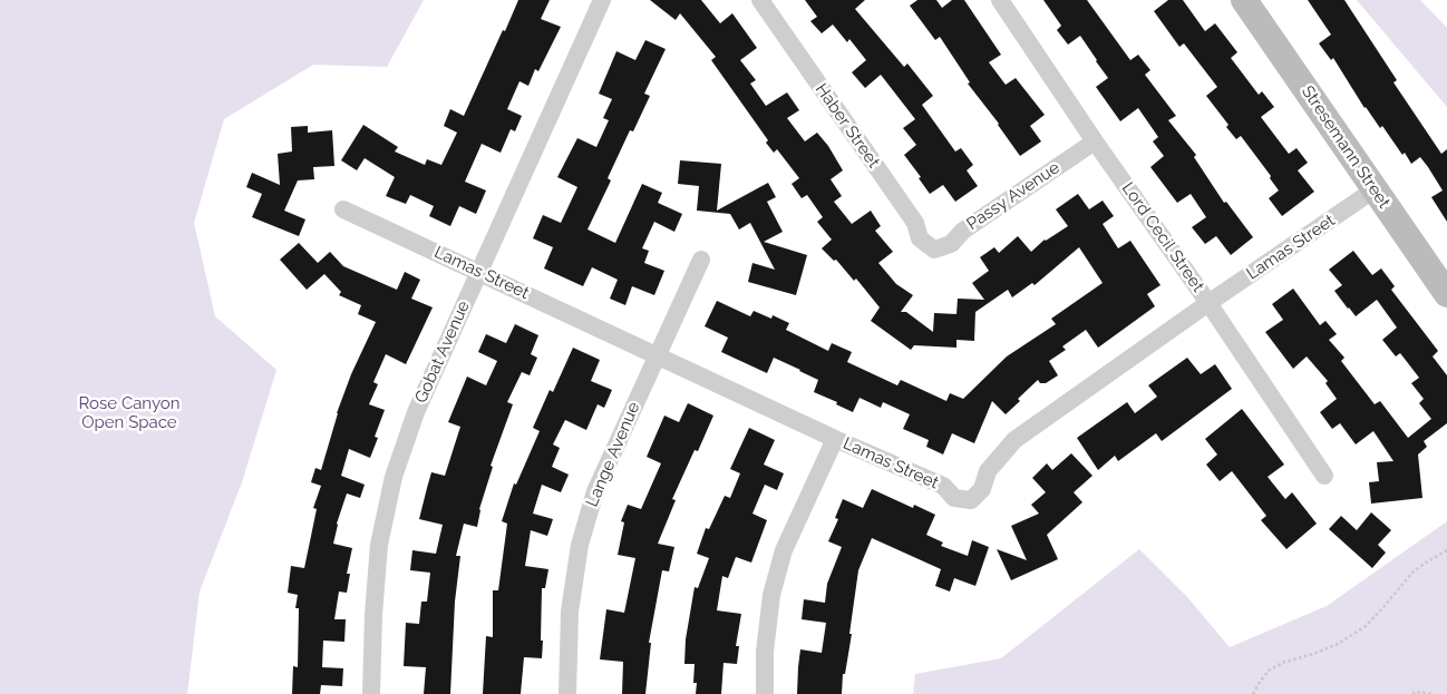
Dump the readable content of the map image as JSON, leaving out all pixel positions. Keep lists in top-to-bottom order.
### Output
{
  "streets": {
    "street": [
      "Haber Street",
      "Stresemann Street",
      "Passy Avenue",
      "Lord Cecil Street",
      "Lamas Street",
      "Gobat Avenue",
      "Lange Avenue"
    ]
  },
  "crossings": [
    ["Haber Street", "Passy Avenue"],
    ["Stresemann Street", "Lamas Street"],
    ["Passy Avenue", "Lord Cecil Street"],
    ["Lord Cecil Street", "Lamas Street"],
    ["Lamas Street", "Gobat Avenue"],
    ["Lamas Street", "Lange Avenue"]
  ],
  "parks": ["Rose Canyon Open Space"]
}
